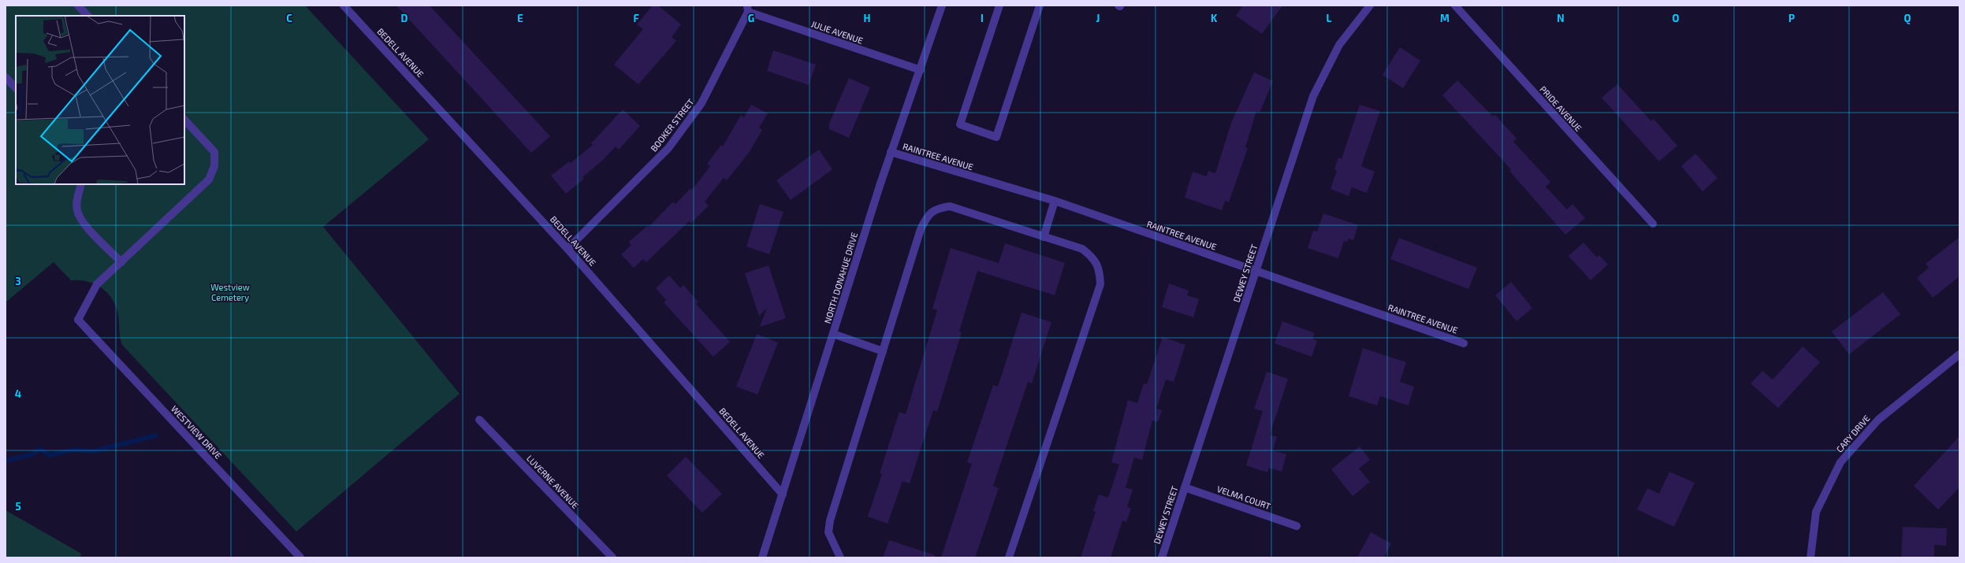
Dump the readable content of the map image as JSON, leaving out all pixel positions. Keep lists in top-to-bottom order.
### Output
{
  "streets": {
    "street": [
      "JULIE AVENUE",
      "BEDELL AVENUE",
      "PRIDE AVENUE",
      "BOOKER STREET",
      "RAINTREE AVENUE",
      "DEWEY STREET",
      "NORTH DONAHUE DRIVE",
      "WESTVIEW DRIVE",
      "CARY DRIVE",
      "LUVERNE AVENUE",
      "VELMA COURT"
    ]
  },
  "crossings": [
    ["JULIE AVENUE", "BOOKER STREET"],
    ["JULIE AVENUE", "NORTH DONAHUE DRIVE"],
    ["BEDELL AVENUE", "BOOKER STREET"],
    ["BEDELL AVENUE", "NORTH DONAHUE DRIVE"],
    ["RAINTREE AVENUE", "DEWEY STREET"],
    ["RAINTREE AVENUE", "NORTH DONAHUE DRIVE"],
    ["DEWEY STREET", "VELMA COURT"]
  ],
  "parks": ["Westview Cemetery"],
  "grid": {
    "columns": [
      "C",
      "D",
      "E",
      "F",
      "G",
      "H",
      "I",
      "J",
      "K",
      "L",
      "M",
      "N",
      "O",
      "P",
      "Q"
    ],
    "rows": ["3", "4", "5"]
  }
}
